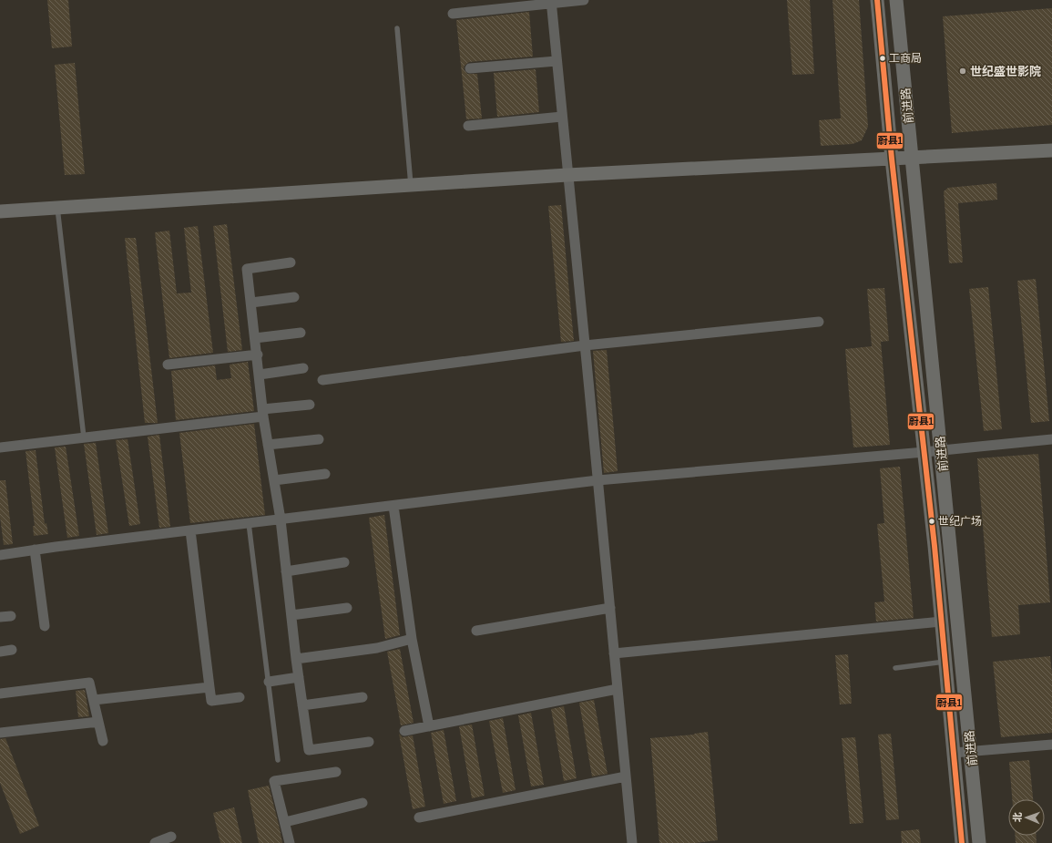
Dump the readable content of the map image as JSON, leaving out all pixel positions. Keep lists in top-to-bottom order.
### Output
{
  "streets": {
    "main road": ["前进路"]
  },
  "places": ["工商局", "世纪盛世影院", "世纪广场"],
  "lines": ["transit line 蔚县1"],
  "north": "left"
}
